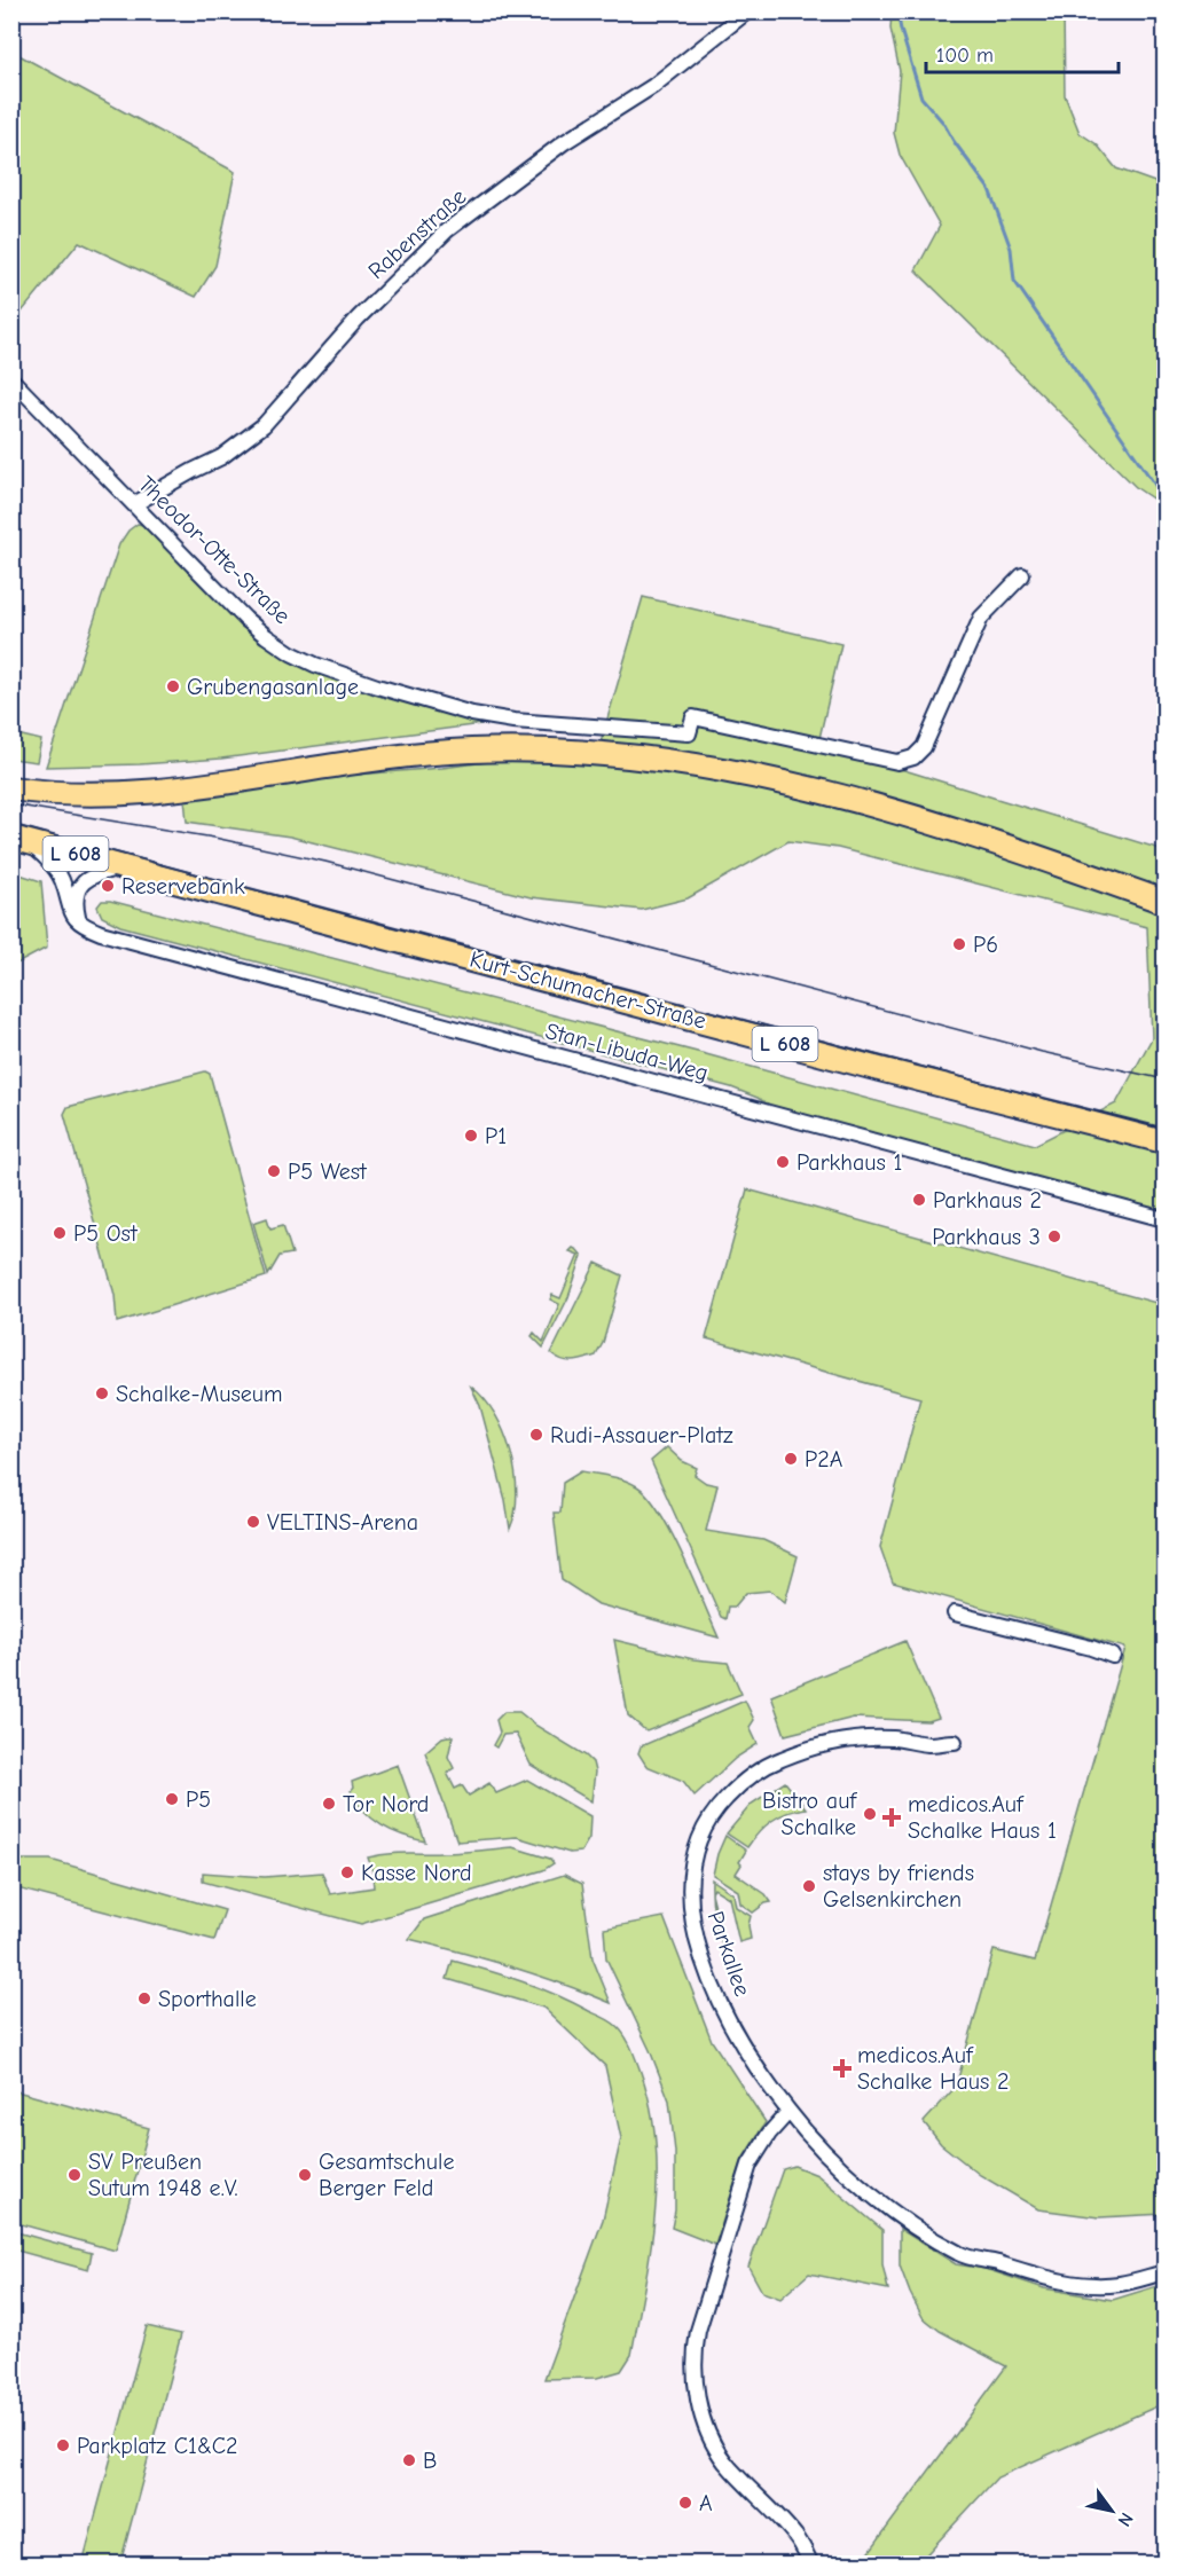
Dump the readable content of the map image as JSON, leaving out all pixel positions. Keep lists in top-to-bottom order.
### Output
{
  "streets": {
    "main road": ["L 608", "Kurt-Schumacher-Straße"],
    "street": [
      "Rabenstraße",
      "Theodor-Otte-Straße",
      "Stan-Libuda-Weg",
      "Parkallee"
    ]
  },
  "crossings": [
    ["Rabenstraße", "Theodor-Otte-Straße"]
  ],
  "places": {
    "other": [
      "Grubengasanlage",
      "Reservebank",
      "P6",
      "P1",
      "Parkhaus 1",
      "P5 West",
      "Parkhaus 2",
      "P5 Ost",
      "Parkhaus 3",
      "Schalke-Museum",
      "Rudi-Assauer-Platz",
      "P2A",
      "VELTINS-Arena",
      "P5",
      "Tor Nord",
      "Bistro auf Schalke",
      "Kasse Nord",
      "stays by friends Gelsenkirchen",
      "Sporthalle",
      "SV Preußen Sutum 1948 e.V.",
      "Gesamtschule Berger Feld",
      "Parkplatz C1&C2",
      "B",
      "A"
    ],
    "health": ["medicos.Auf Schalke Haus 1", "medicos.Auf Schalke Haus 2"]
  },
  "scale_bar": "100 m",
  "north": "bottom right"
}
